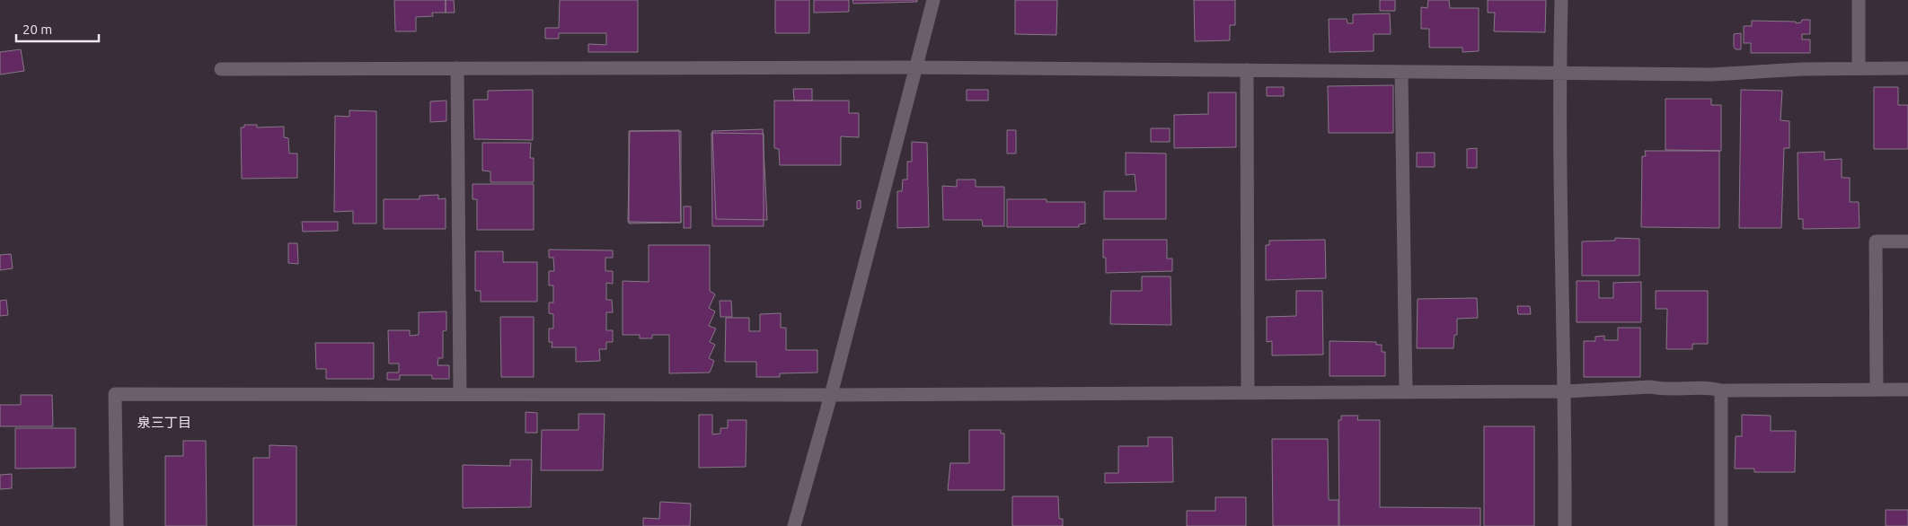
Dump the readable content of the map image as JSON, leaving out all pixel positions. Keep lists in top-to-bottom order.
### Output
{
  "districts": ["泉三丁目"],
  "scale_bar": "20 m"
}
